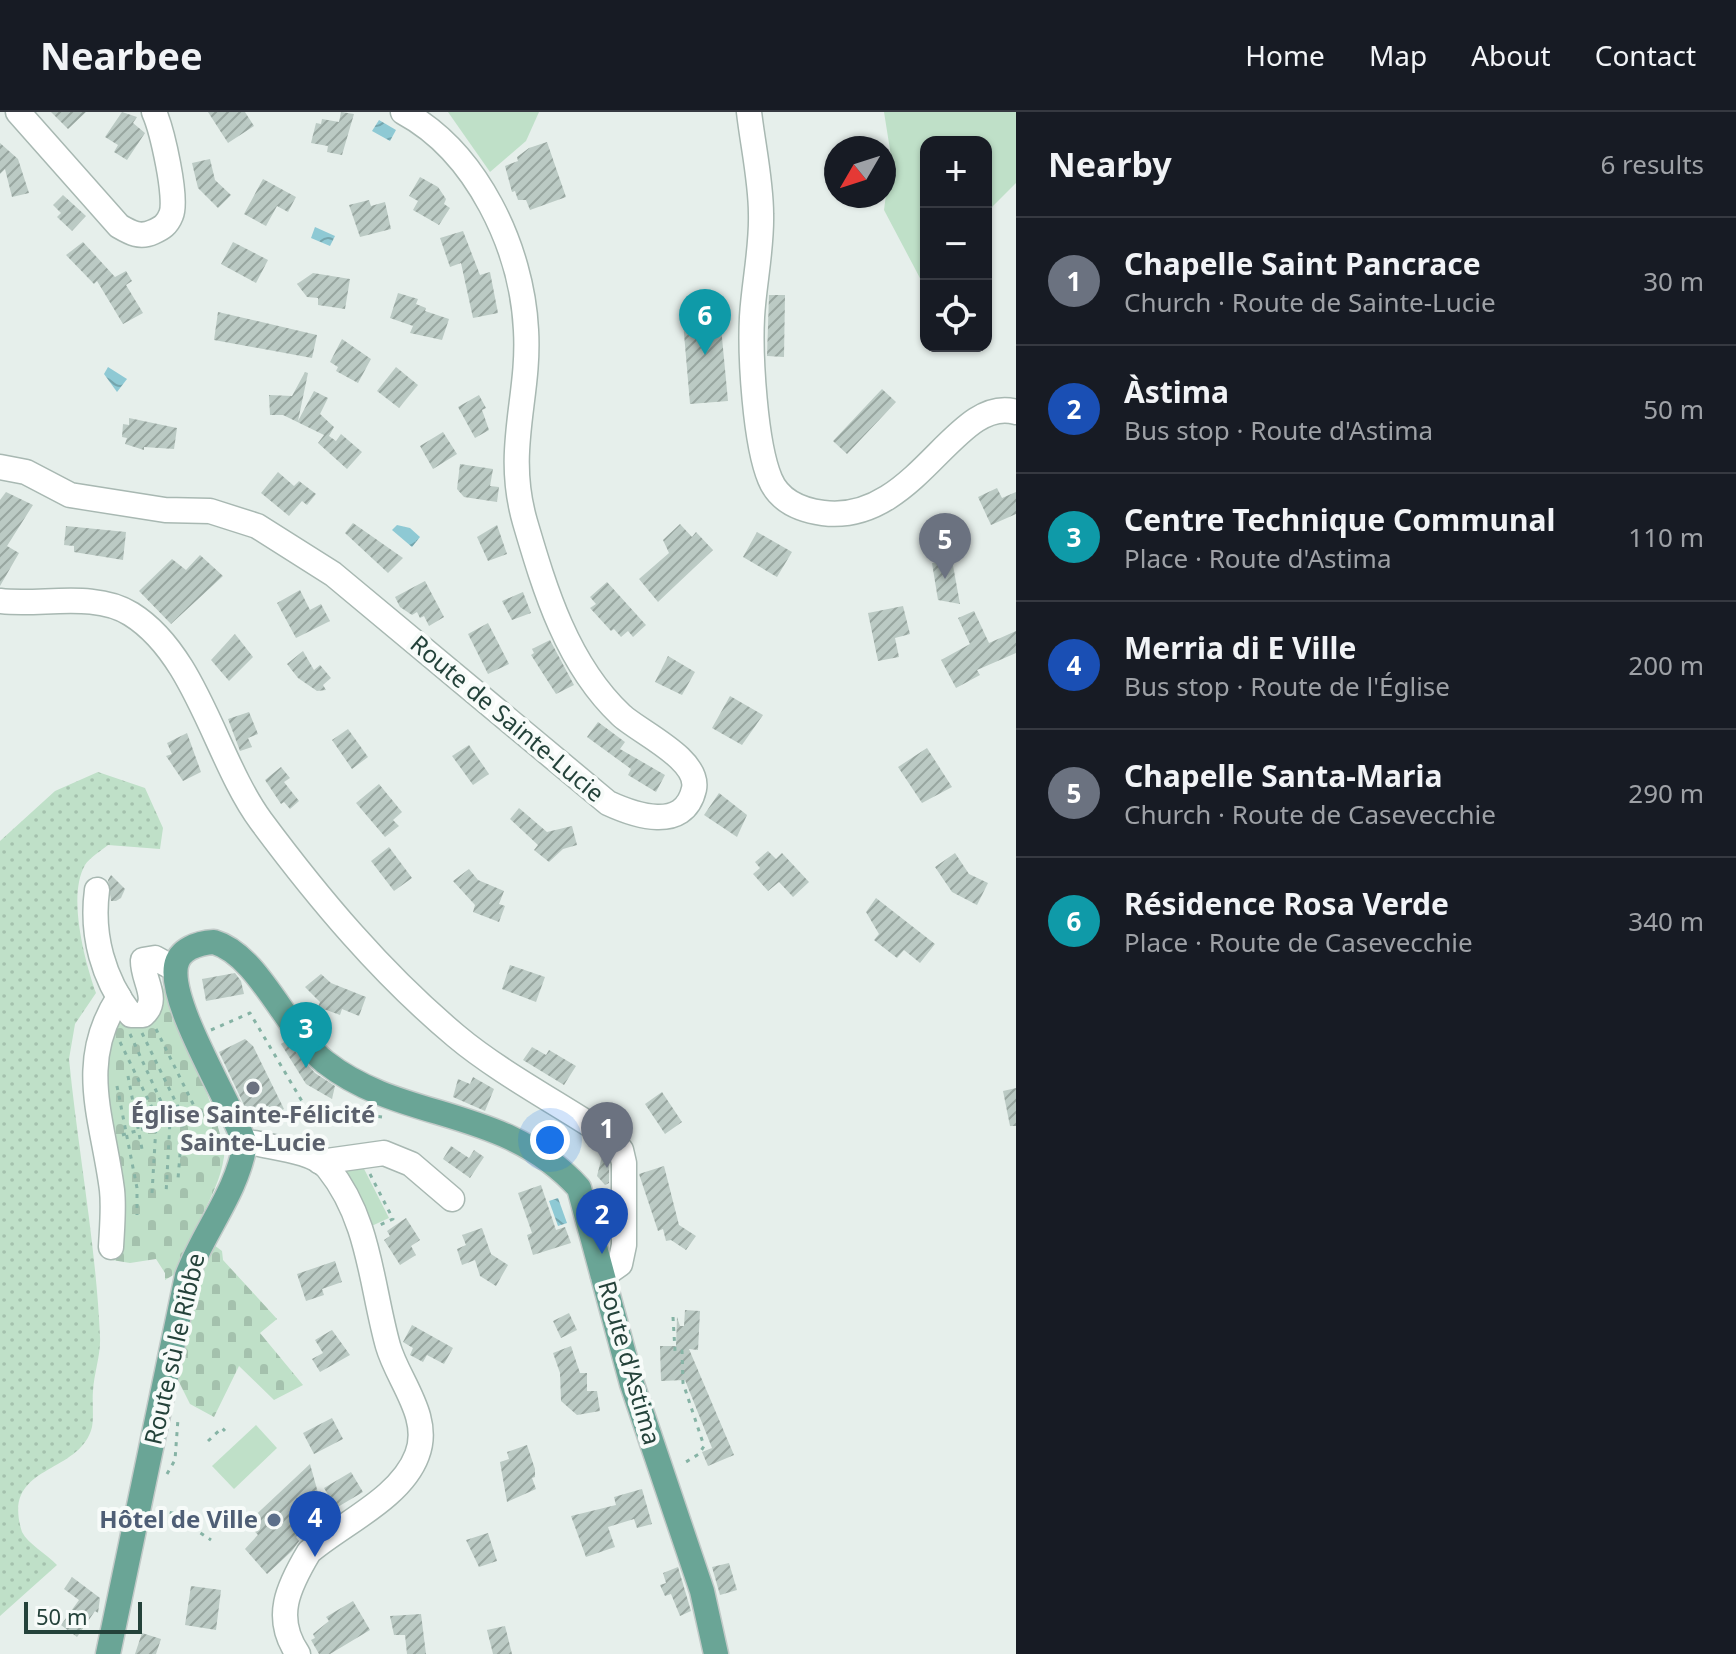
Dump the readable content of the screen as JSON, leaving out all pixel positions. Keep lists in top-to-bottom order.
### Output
{
  "streets": {
    "main road": ["Route sù le Ribbe", "Route d'Astima"],
    "street": ["Route de Sainte-Lucie"]
  },
  "places": ["Église Sainte-Félicité Sainte-Lucie", "Hôtel de Ville"],
  "scale_bar": "50 m",
  "north": "bottom left",
  "page": {
    "header": "Nearbee",
    "nav": [
      "Home",
      "Map",
      "About",
      "Contact"
    ],
    "heading": ["Nearby", "6 results"],
    "map_buttons": ["+", "−"],
    "list": [
      {
        "mark": "1",
        "name": "Chapelle Saint Pancrace",
        "note": "Church · Route de Sainte-Lucie",
        "value": "30 m"
      },
      {
        "mark": "2",
        "name": "Àstima",
        "note": "Bus stop · Route d'Astima",
        "value": "50 m"
      },
      {
        "mark": "3",
        "name": "Centre Technique Communal",
        "note": "Place · Route d'Astima",
        "value": "110 m"
      },
      {
        "mark": "4",
        "name": "Merria di E Ville",
        "note": "Bus stop · Route de l'Église",
        "value": "200 m"
      },
      {
        "mark": "5",
        "name": "Chapelle Santa-Maria",
        "note": "Church · Route de Casevecchie",
        "value": "290 m"
      },
      {
        "mark": "6",
        "name": "Résidence Rosa Verde",
        "note": "Place · Route de Casevecchie",
        "value": "340 m"
      }
    ],
    "pins": [
      "6",
      "5",
      "3",
      "1",
      "2",
      "4"
    ],
    "scale": "50 m"
  }
}
